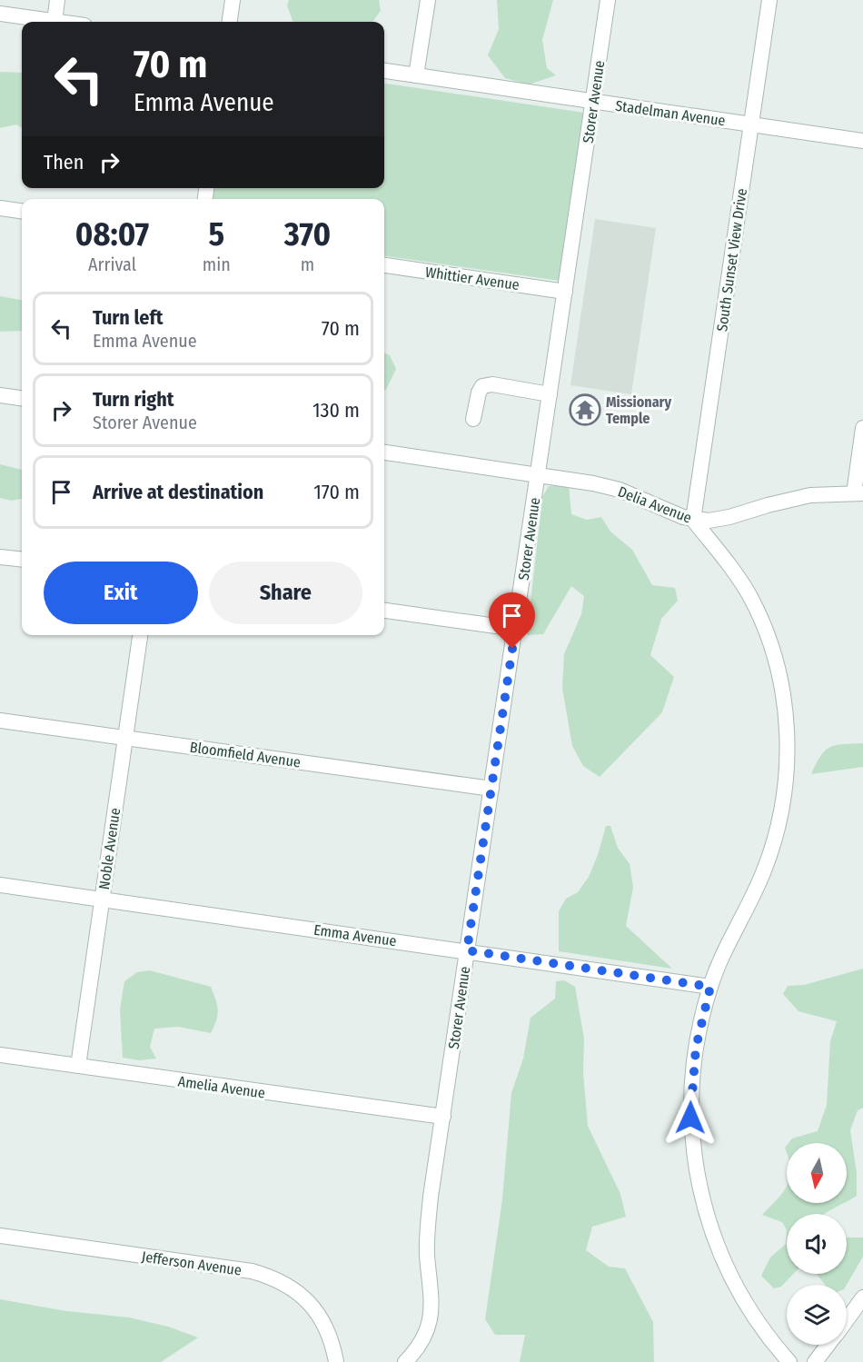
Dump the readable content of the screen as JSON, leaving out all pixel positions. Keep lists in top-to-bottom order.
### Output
{
  "streets": {
    "street": [
      "Storer Avenue",
      "Stadelman Avenue",
      "South Sunset View Drive",
      "Whittier Avenue",
      "Delia Avenue",
      "Bloomfield Avenue",
      "Noble Avenue",
      "Emma Avenue",
      "Amelia Avenue",
      "Jefferson Avenue"
    ]
  },
  "crossings": [
    ["Storer Avenue", "Stadelman Avenue"],
    ["Storer Avenue", "Whittier Avenue"],
    ["Storer Avenue", "Delia Avenue"],
    ["Storer Avenue", "Bloomfield Avenue"],
    ["Storer Avenue", "Emma Avenue"],
    ["Storer Avenue", "Amelia Avenue"],
    ["Stadelman Avenue", "South Sunset View Drive"],
    ["South Sunset View Drive", "Delia Avenue"],
    ["Bloomfield Avenue", "Noble Avenue"],
    ["Noble Avenue", "Emma Avenue"],
    ["Noble Avenue", "Amelia Avenue"]
  ],
  "places": {
    "temple": ["Missionary Temple"]
  },
  "north": "bottom",
  "page": {
    "turn": ["70 m", "Emma Avenue"],
    "then": "Then",
    "eta": [
      "08:07",
      "Arrival",
      "5",
      "min",
      "370",
      "m"
    ],
    "list": [
      {
        "name": "Turn left",
        "note": "Emma Avenue",
        "value": "70 m"
      },
      {
        "name": "Turn right",
        "note": "Storer Avenue",
        "value": "130 m"
      },
      {
        "name": "Arrive at destination",
        "value": "170 m"
      }
    ],
    "buttons": ["Exit", "Share"]
  }
}
